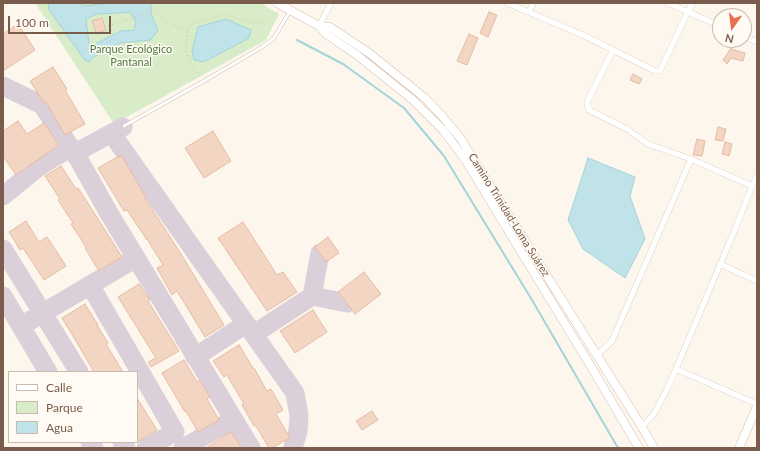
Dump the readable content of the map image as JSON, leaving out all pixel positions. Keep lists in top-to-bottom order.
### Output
{
  "streets": {
    "street": ["Camino Trinidad-Loma Suárez"]
  },
  "parks": ["Parque Ecológico Pantanal"],
  "legend": ["Calle", "Parque", "Agua"],
  "scale_bar": "100 m",
  "north": "bottom"
}
